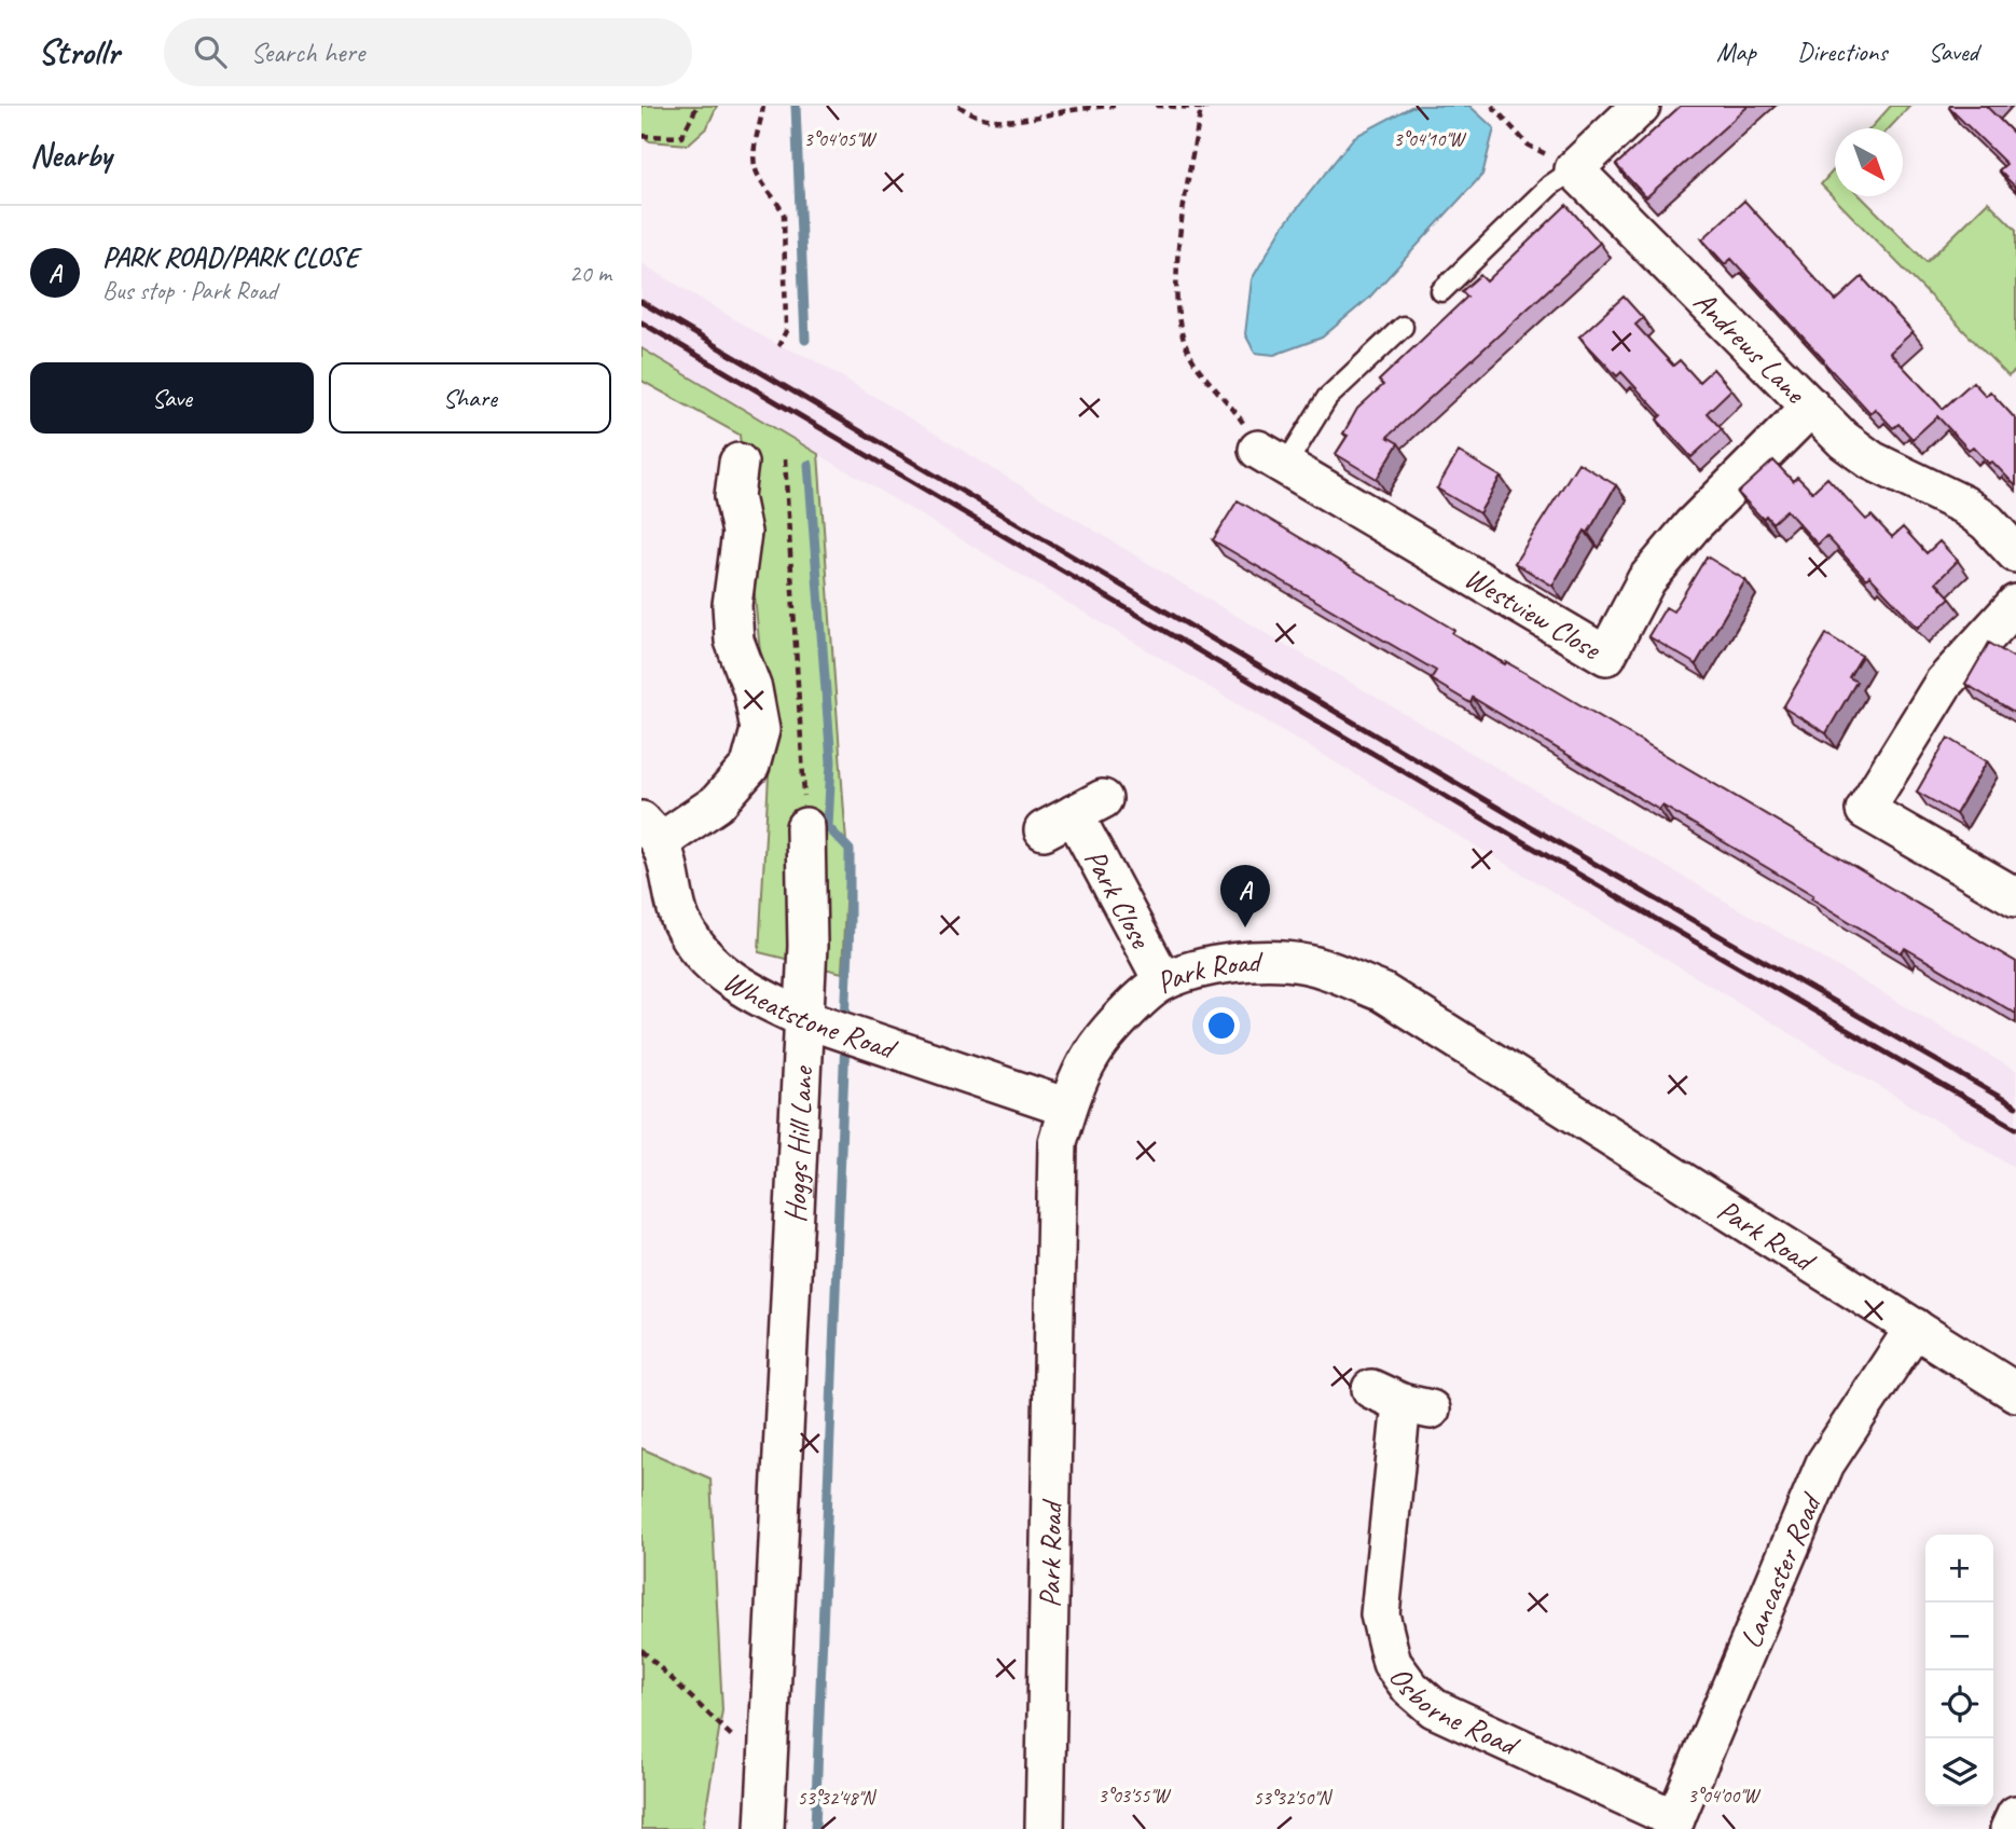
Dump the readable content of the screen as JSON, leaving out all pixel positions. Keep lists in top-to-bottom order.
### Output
{
  "streets": {
    "street": [
      "Andrews Lane",
      "Westview Close",
      "Park Close",
      "Park Road",
      "Wheatstone Road",
      "Hoggs Hill Lane",
      "Lancaster Road",
      "Osborne Road"
    ]
  },
  "crossings": [
    ["Andrews Lane", "Westview Close"],
    ["Park Close", "Park Road"],
    ["Park Road", "Wheatstone Road"],
    ["Park Road", "Lancaster Road"],
    ["Wheatstone Road", "Hoggs Hill Lane"],
    ["Lancaster Road", "Osborne Road"]
  ],
  "north": "bottom right",
  "page": {
    "header": "Strollr",
    "search": "Search here",
    "nav": ["Map", "Directions", "Saved"],
    "heading": "Nearby",
    "list": [
      {
        "mark": "A",
        "name": "PARK ROAD/PARK CLOSE",
        "note": "Bus stop · Park Road",
        "value": "20 m"
      }
    ],
    "buttons": ["Save", "Share"],
    "pins": "A",
    "map_buttons": ["+", "−"]
  },
  "coordinates": [
    "3°04'05\"W",
    "3°04'10\"W",
    "3°03'55\"W",
    "3°04'00\"W",
    "53°32'48\"N",
    "53°32'50\"N"
  ]
}
